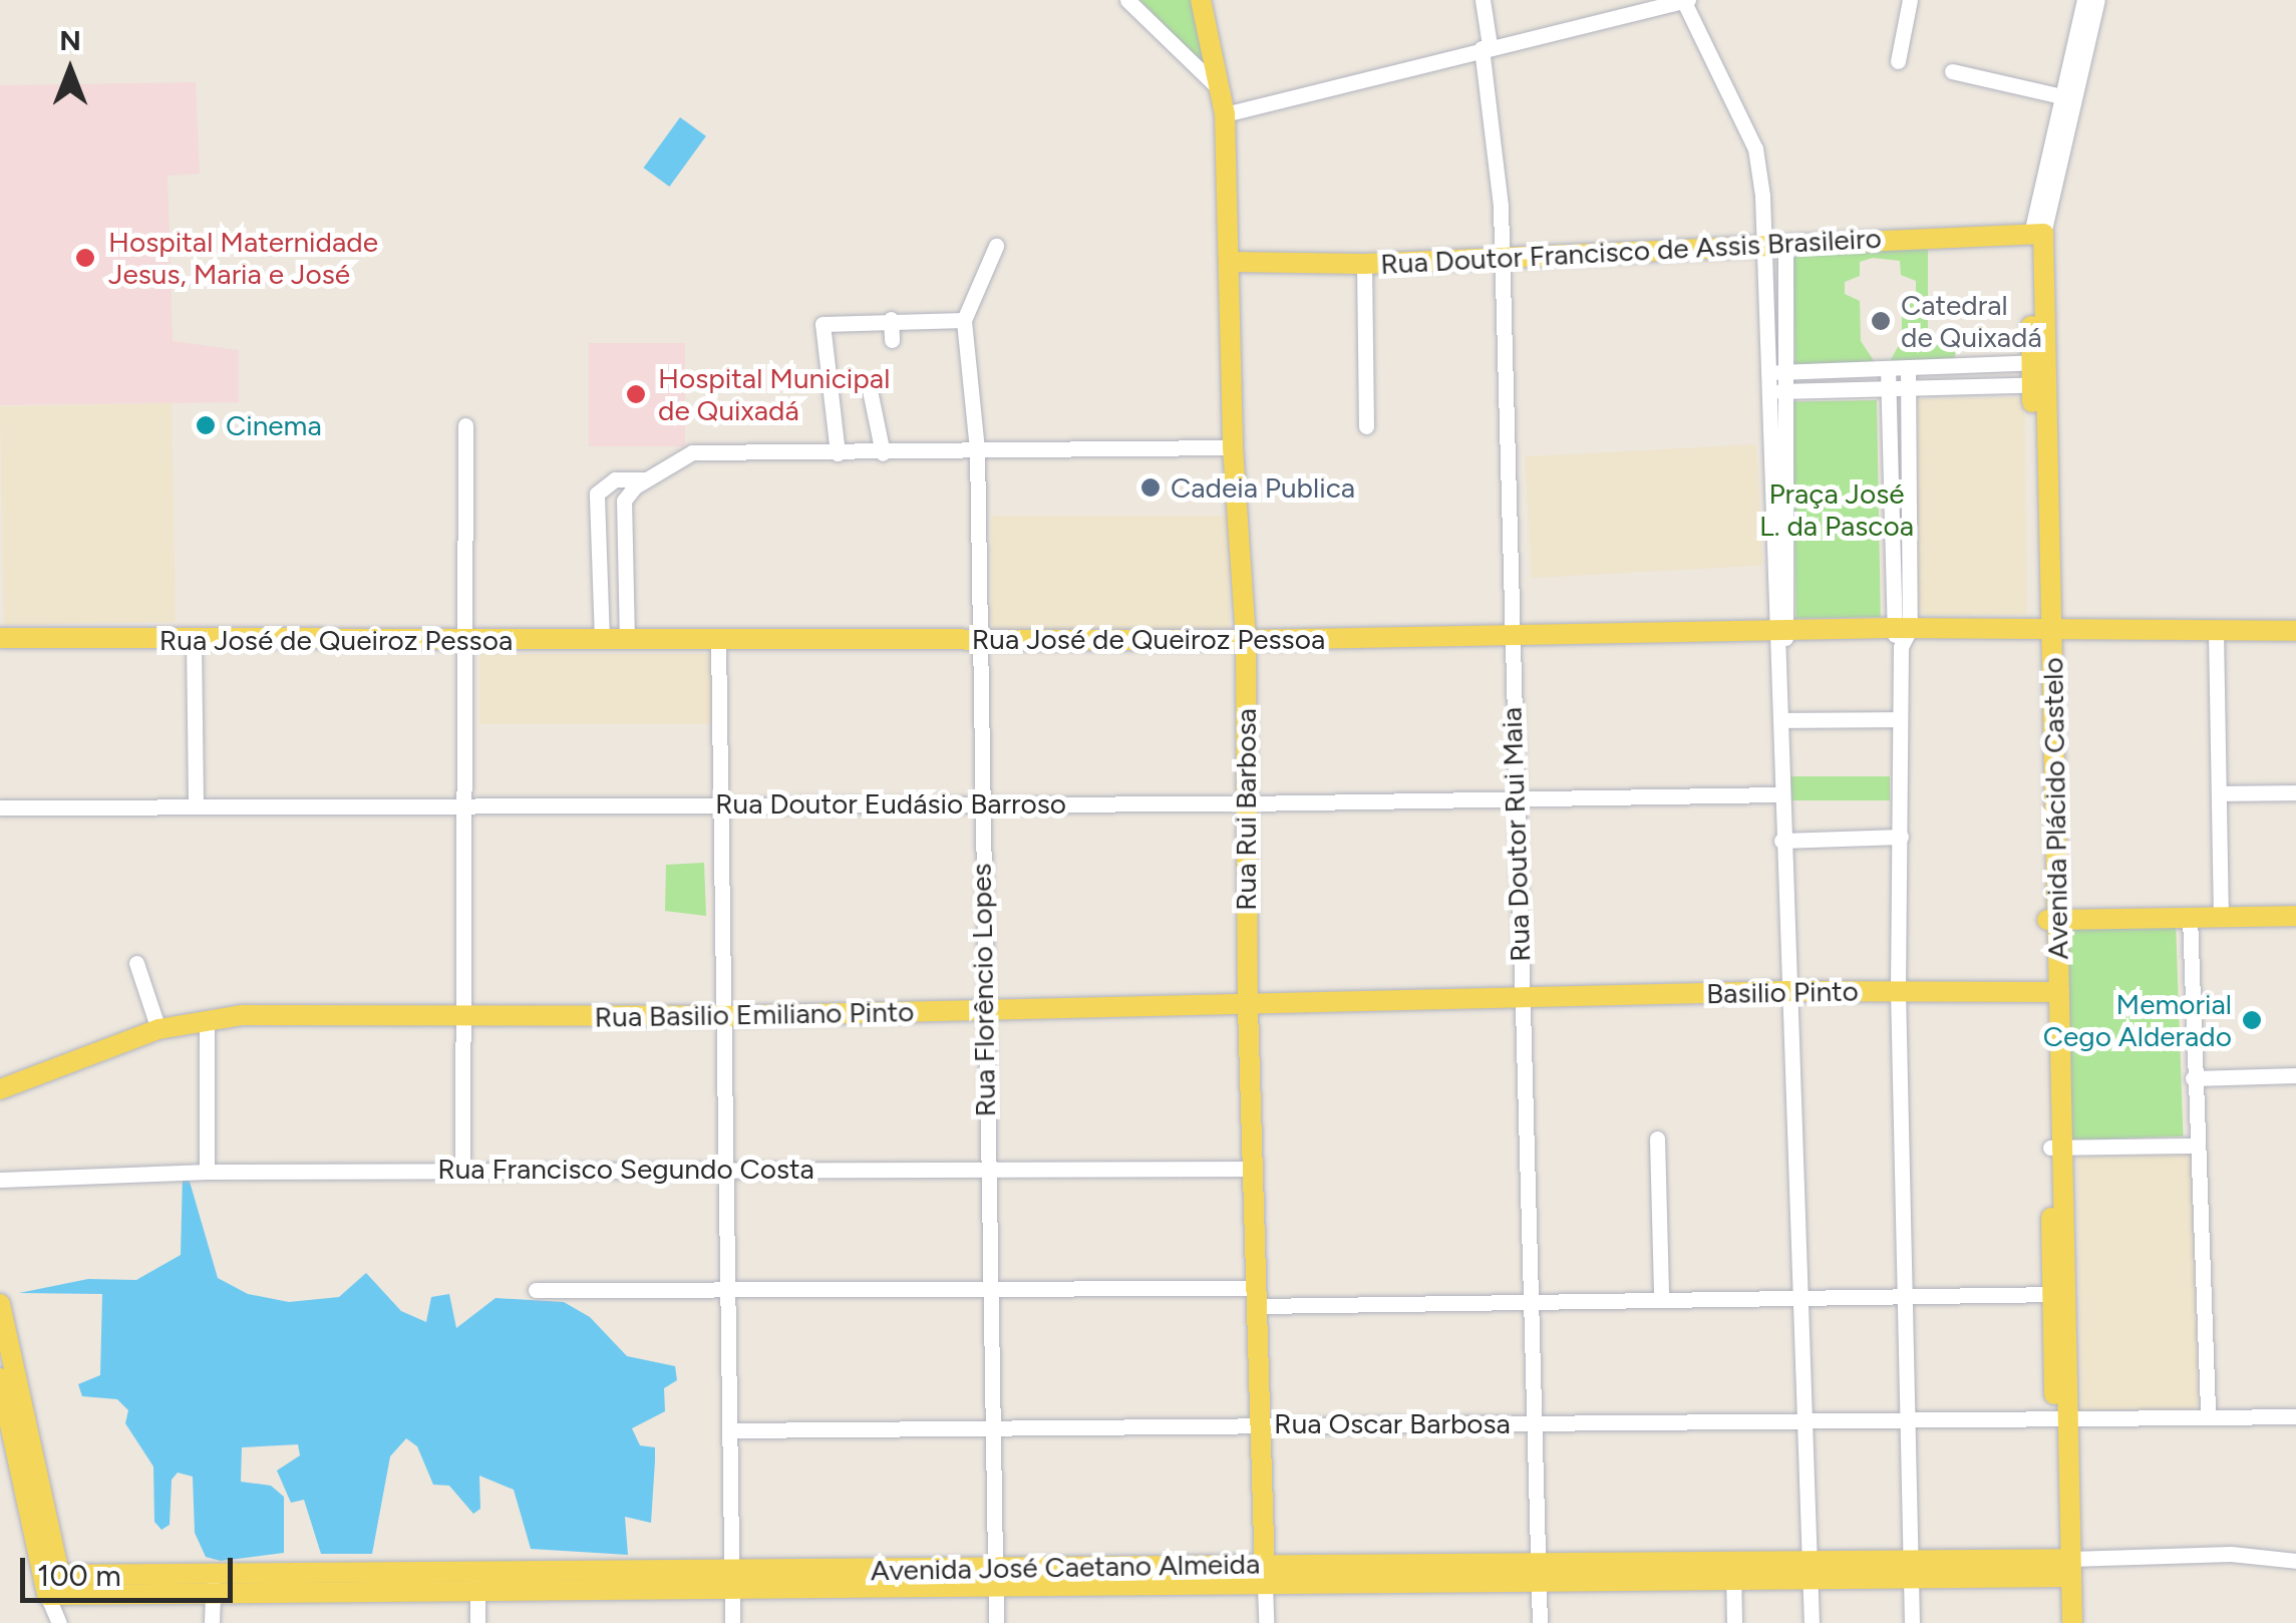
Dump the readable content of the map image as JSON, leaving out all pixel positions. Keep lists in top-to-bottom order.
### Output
{
  "streets": {
    "main road": [
      "Rua Doutor Francisco de Assis Brasileiro",
      "Rua José de Queiroz Pessoa",
      "Avenida Plácido Castelo",
      "Rua Rui Barbosa",
      "Basilio Pinto",
      "Rua Basilio Emiliano Pinto",
      "Avenida José Caetano Almeida"
    ],
    "street": [
      "Rua Doutor Eudásio Barroso",
      "Rua Doutor Rui Maia",
      "Rua Florêncio Lopes",
      "Rua Francisco Segundo Costa",
      "Rua Oscar Barbosa"
    ]
  },
  "crossings": [
    ["Rua Doutor Francisco de Assis Brasileiro", "Avenida Plácido Castelo"],
    ["Rua Doutor Francisco de Assis Brasileiro", "Rua Rui Barbosa"],
    ["Rua Doutor Francisco de Assis Brasileiro", "Rua Doutor Rui Maia"],
    ["Rua José de Queiroz Pessoa", "Avenida Plácido Castelo"],
    ["Rua José de Queiroz Pessoa", "Rua Rui Barbosa"],
    ["Rua José de Queiroz Pessoa", "Rua Doutor Rui Maia"],
    ["Rua José de Queiroz Pessoa", "Rua Florêncio Lopes"],
    ["Rua Doutor Eudásio Barroso", "Rua Rui Barbosa"],
    ["Rua Doutor Eudásio Barroso", "Rua Doutor Rui Maia"],
    ["Rua Doutor Eudásio Barroso", "Rua Florêncio Lopes"],
    ["Avenida Plácido Castelo", "Basilio Pinto"],
    ["Avenida Plácido Castelo", "Rua Oscar Barbosa"],
    ["Avenida Plácido Castelo", "Avenida José Caetano Almeida"],
    ["Rua Rui Barbosa", "Rua Basilio Emiliano Pinto"],
    ["Rua Rui Barbosa", "Rua Francisco Segundo Costa"],
    ["Rua Rui Barbosa", "Rua Oscar Barbosa"],
    ["Rua Rui Barbosa", "Avenida José Caetano Almeida"],
    ["Rua Doutor Rui Maia", "Basilio Pinto"],
    ["Rua Doutor Rui Maia", "Rua Basilio Emiliano Pinto"],
    ["Rua Doutor Rui Maia", "Rua Oscar Barbosa"],
    ["Rua Doutor Rui Maia", "Avenida José Caetano Almeida"],
    ["Rua Florêncio Lopes", "Rua Basilio Emiliano Pinto"],
    ["Rua Florêncio Lopes", "Rua Francisco Segundo Costa"],
    ["Rua Florêncio Lopes", "Rua Oscar Barbosa"],
    ["Rua Florêncio Lopes", "Avenida José Caetano Almeida"],
    ["Basilio Pinto", "Rua Basilio Emiliano Pinto"]
  ],
  "parks": ["Praça José L. da Pascoa"],
  "places": [
    "Hospital Maternidade Jesus, Maria e José",
    "Catedral de Quixadá",
    "Hospital Municipal de Quixadá",
    "Cinema",
    "Cadeia Publica",
    "Memorial Cego Alderado"
  ],
  "scale_bar": "100 m",
  "north": "top"
}
